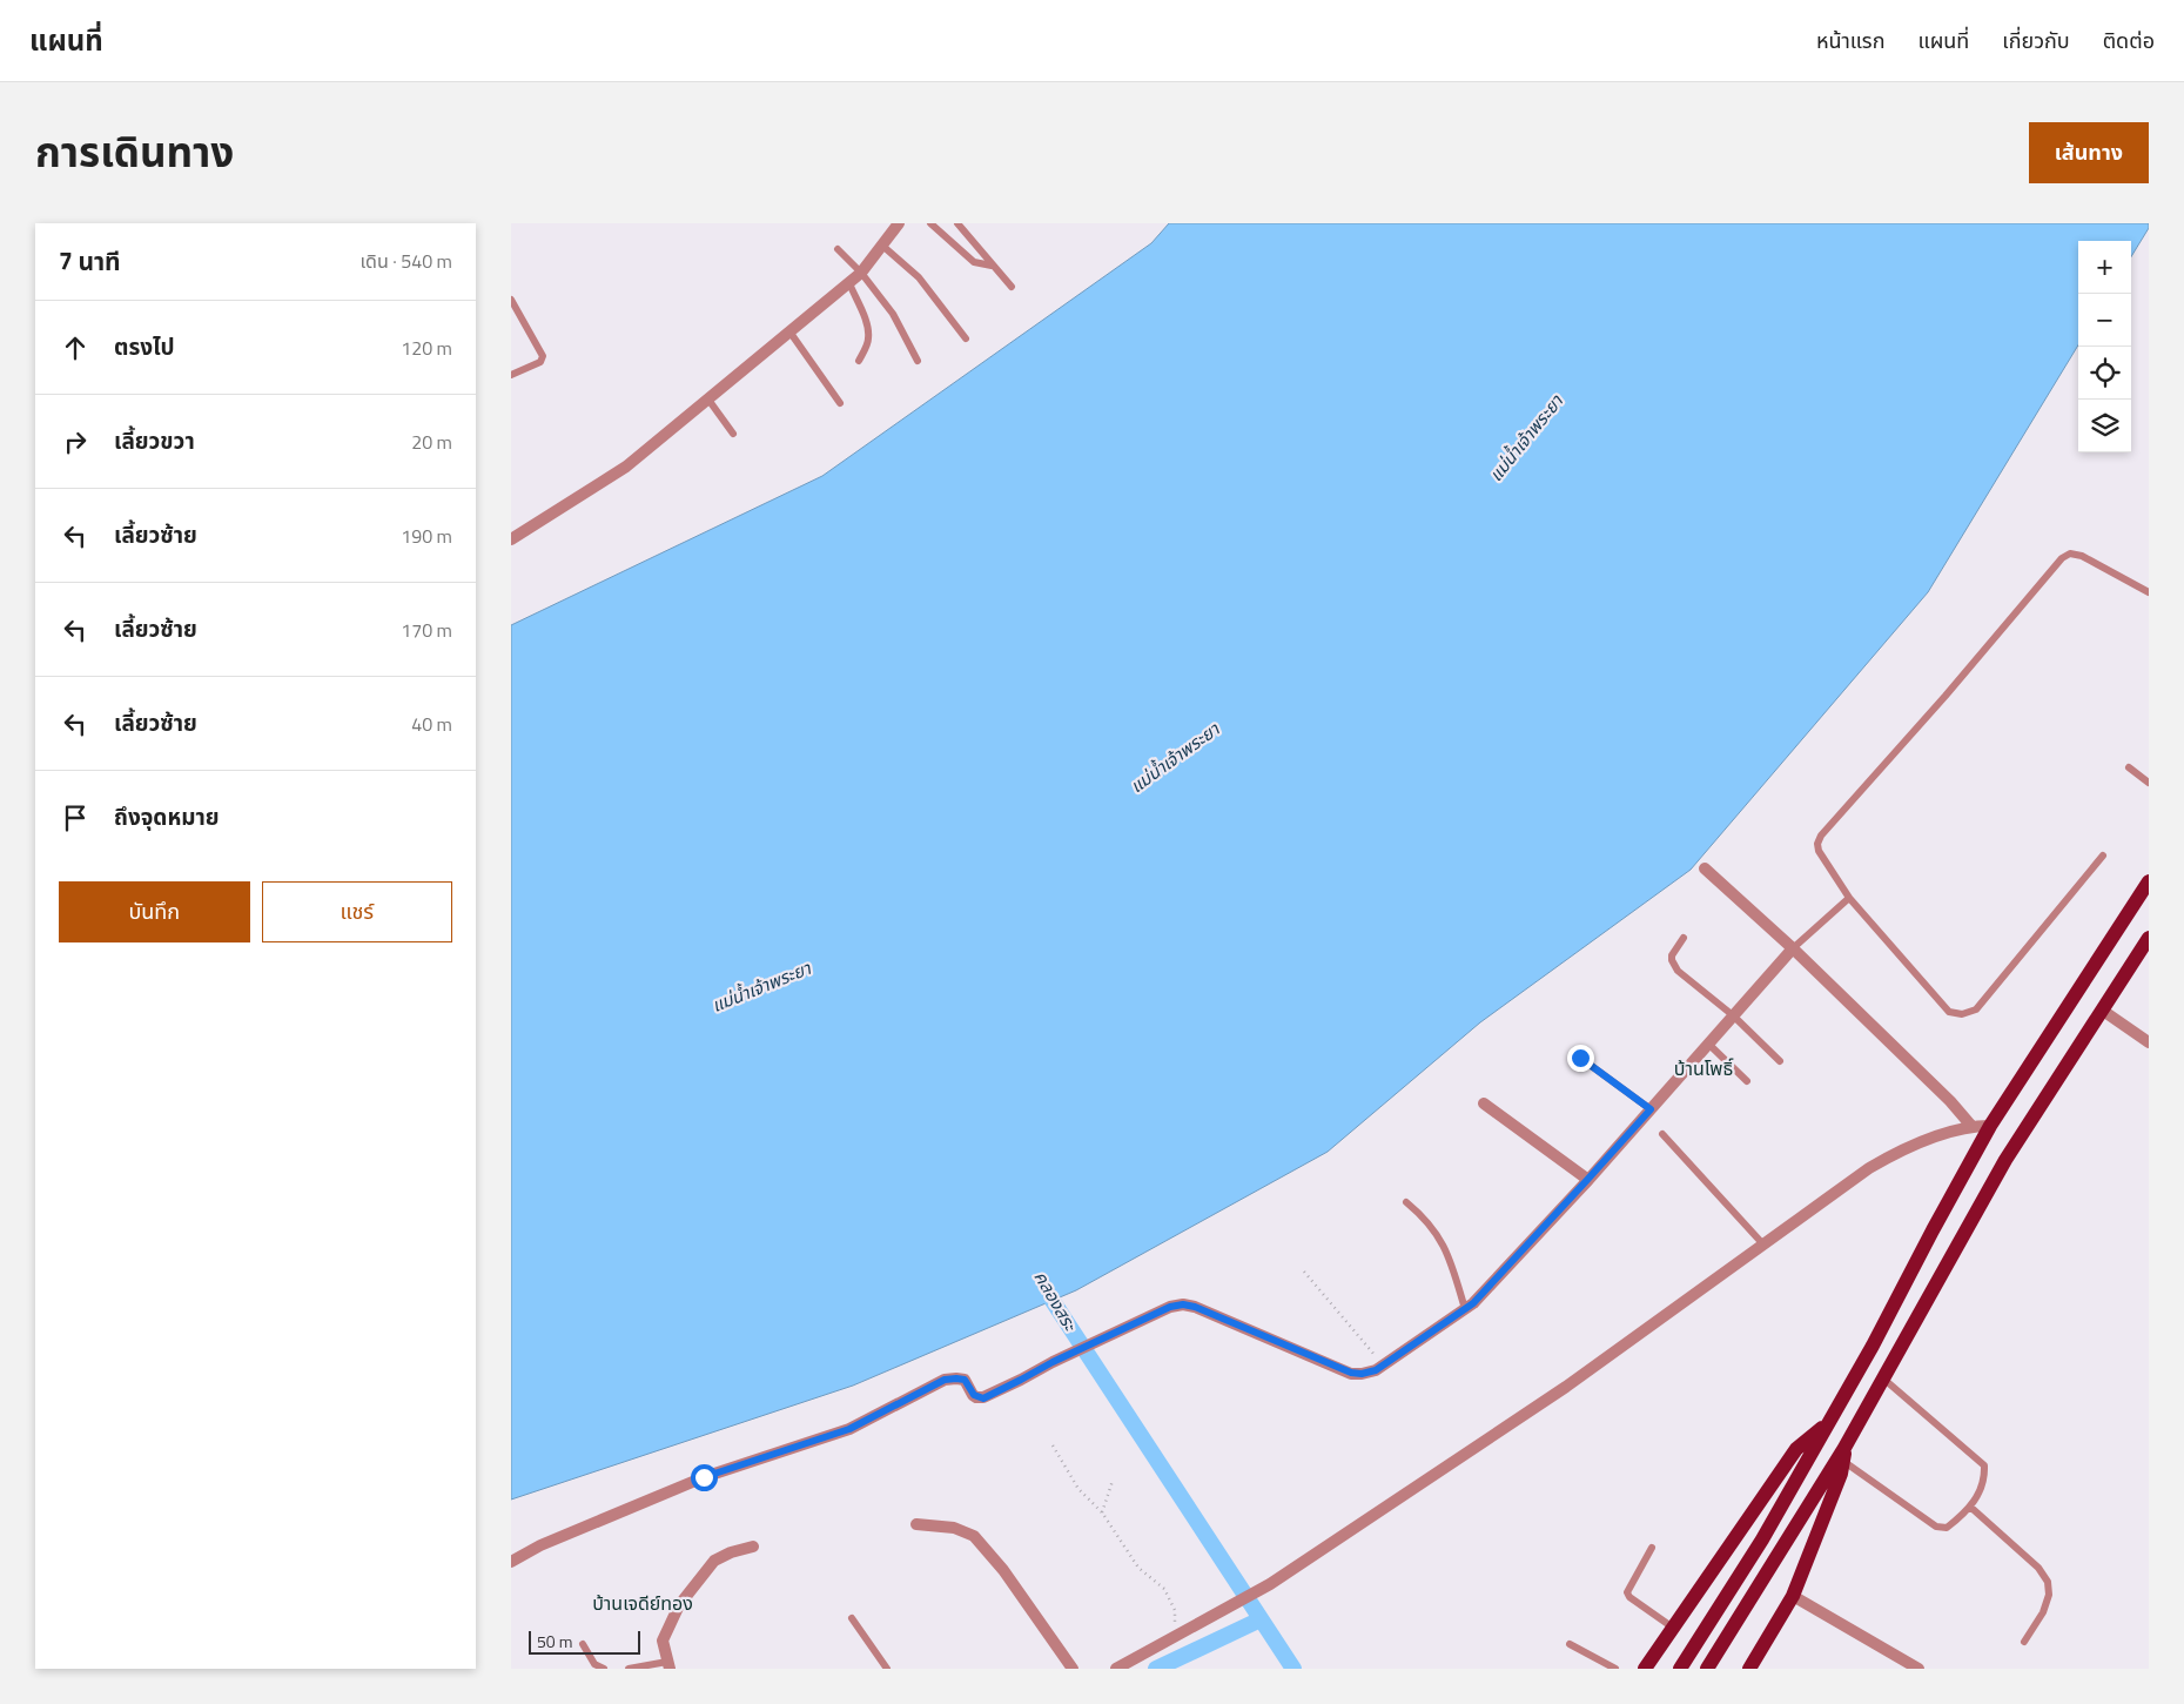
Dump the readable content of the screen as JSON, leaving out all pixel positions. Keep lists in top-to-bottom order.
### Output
{
  "districts": ["บ้านโพธิ์", "บ้านเจดีย์ทอง"],
  "water": ["แม่น้ำเจ้าพระยา", "คลองสระ"],
  "scale_bar": "50 m",
  "page": {
    "header": "แผนที่",
    "nav": [
      "หน้าแรก",
      "แผนที่",
      "เกี่ยวกับ",
      "ติดต่อ"
    ],
    "title": "การเดินทาง",
    "buttons": [
      "เส้นทาง",
      ["บันทึก", "แชร์"]
    ],
    "heading": ["7 นาที", "เดิน · 540 m"],
    "map_buttons": ["+", "−"],
    "list": [
      ["ตรงไป", "120 m"],
      ["เลี้ยวขวา", "20 m"],
      ["เลี้ยวซ้าย", "190 m"],
      ["เลี้ยวซ้าย", "170 m"],
      ["เลี้ยวซ้าย", "40 m"],
      "ถึงจุดหมาย"
    ],
    "scale": "50 m"
  }
}
